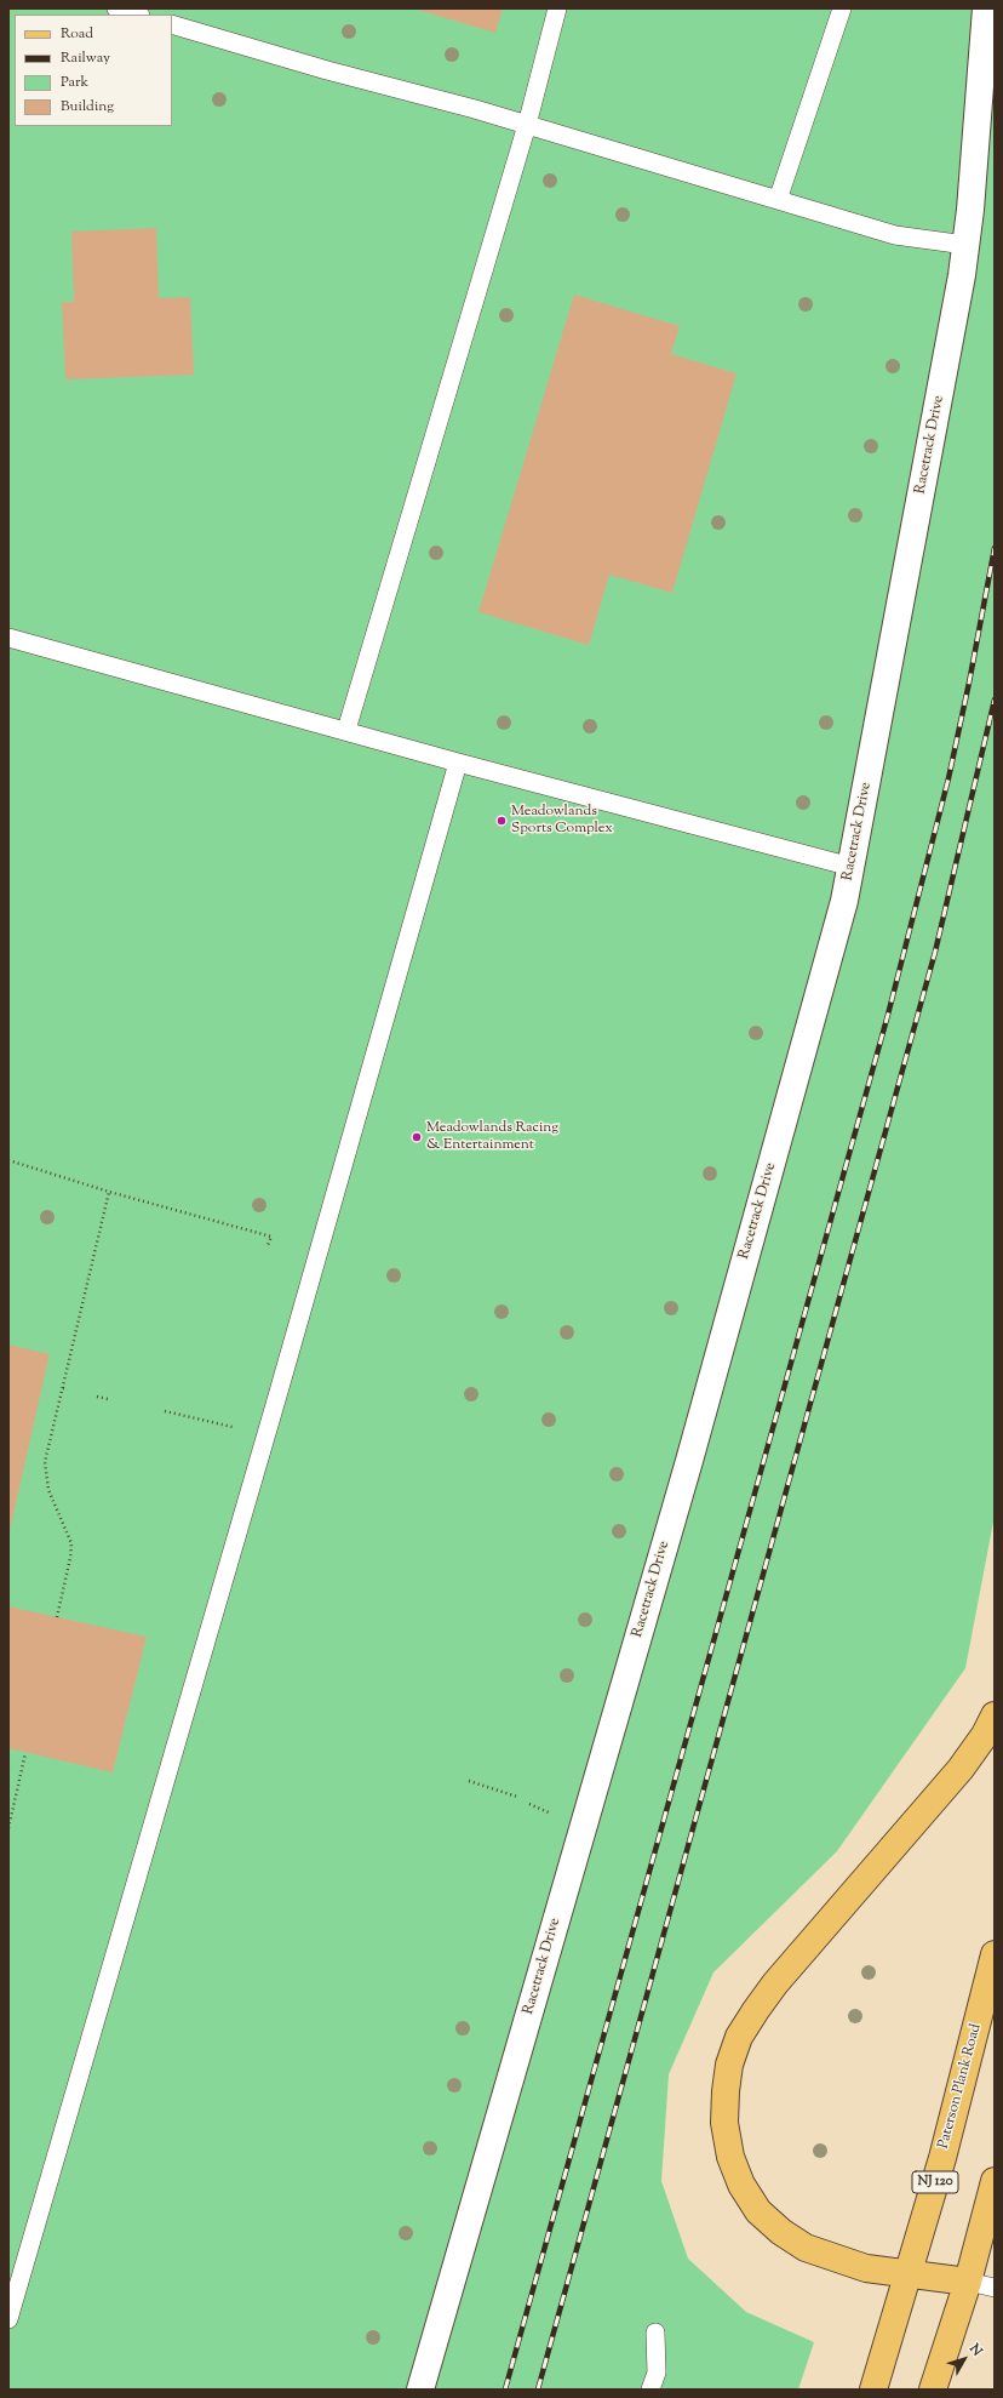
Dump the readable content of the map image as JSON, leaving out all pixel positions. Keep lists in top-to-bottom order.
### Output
{
  "streets": {
    "main road": ["Paterson Plank Road", "NJ 120"],
    "street": ["Racetrack Drive"]
  },
  "crossings": [
    ["Paterson Plank Road", "NJ 120"]
  ],
  "places": ["Meadowlands Sports Complex", "Meadowlands Racing & Entertainment"],
  "legend": [
    "Road",
    "Railway",
    "Park",
    "Building"
  ],
  "north": "top right"
}
